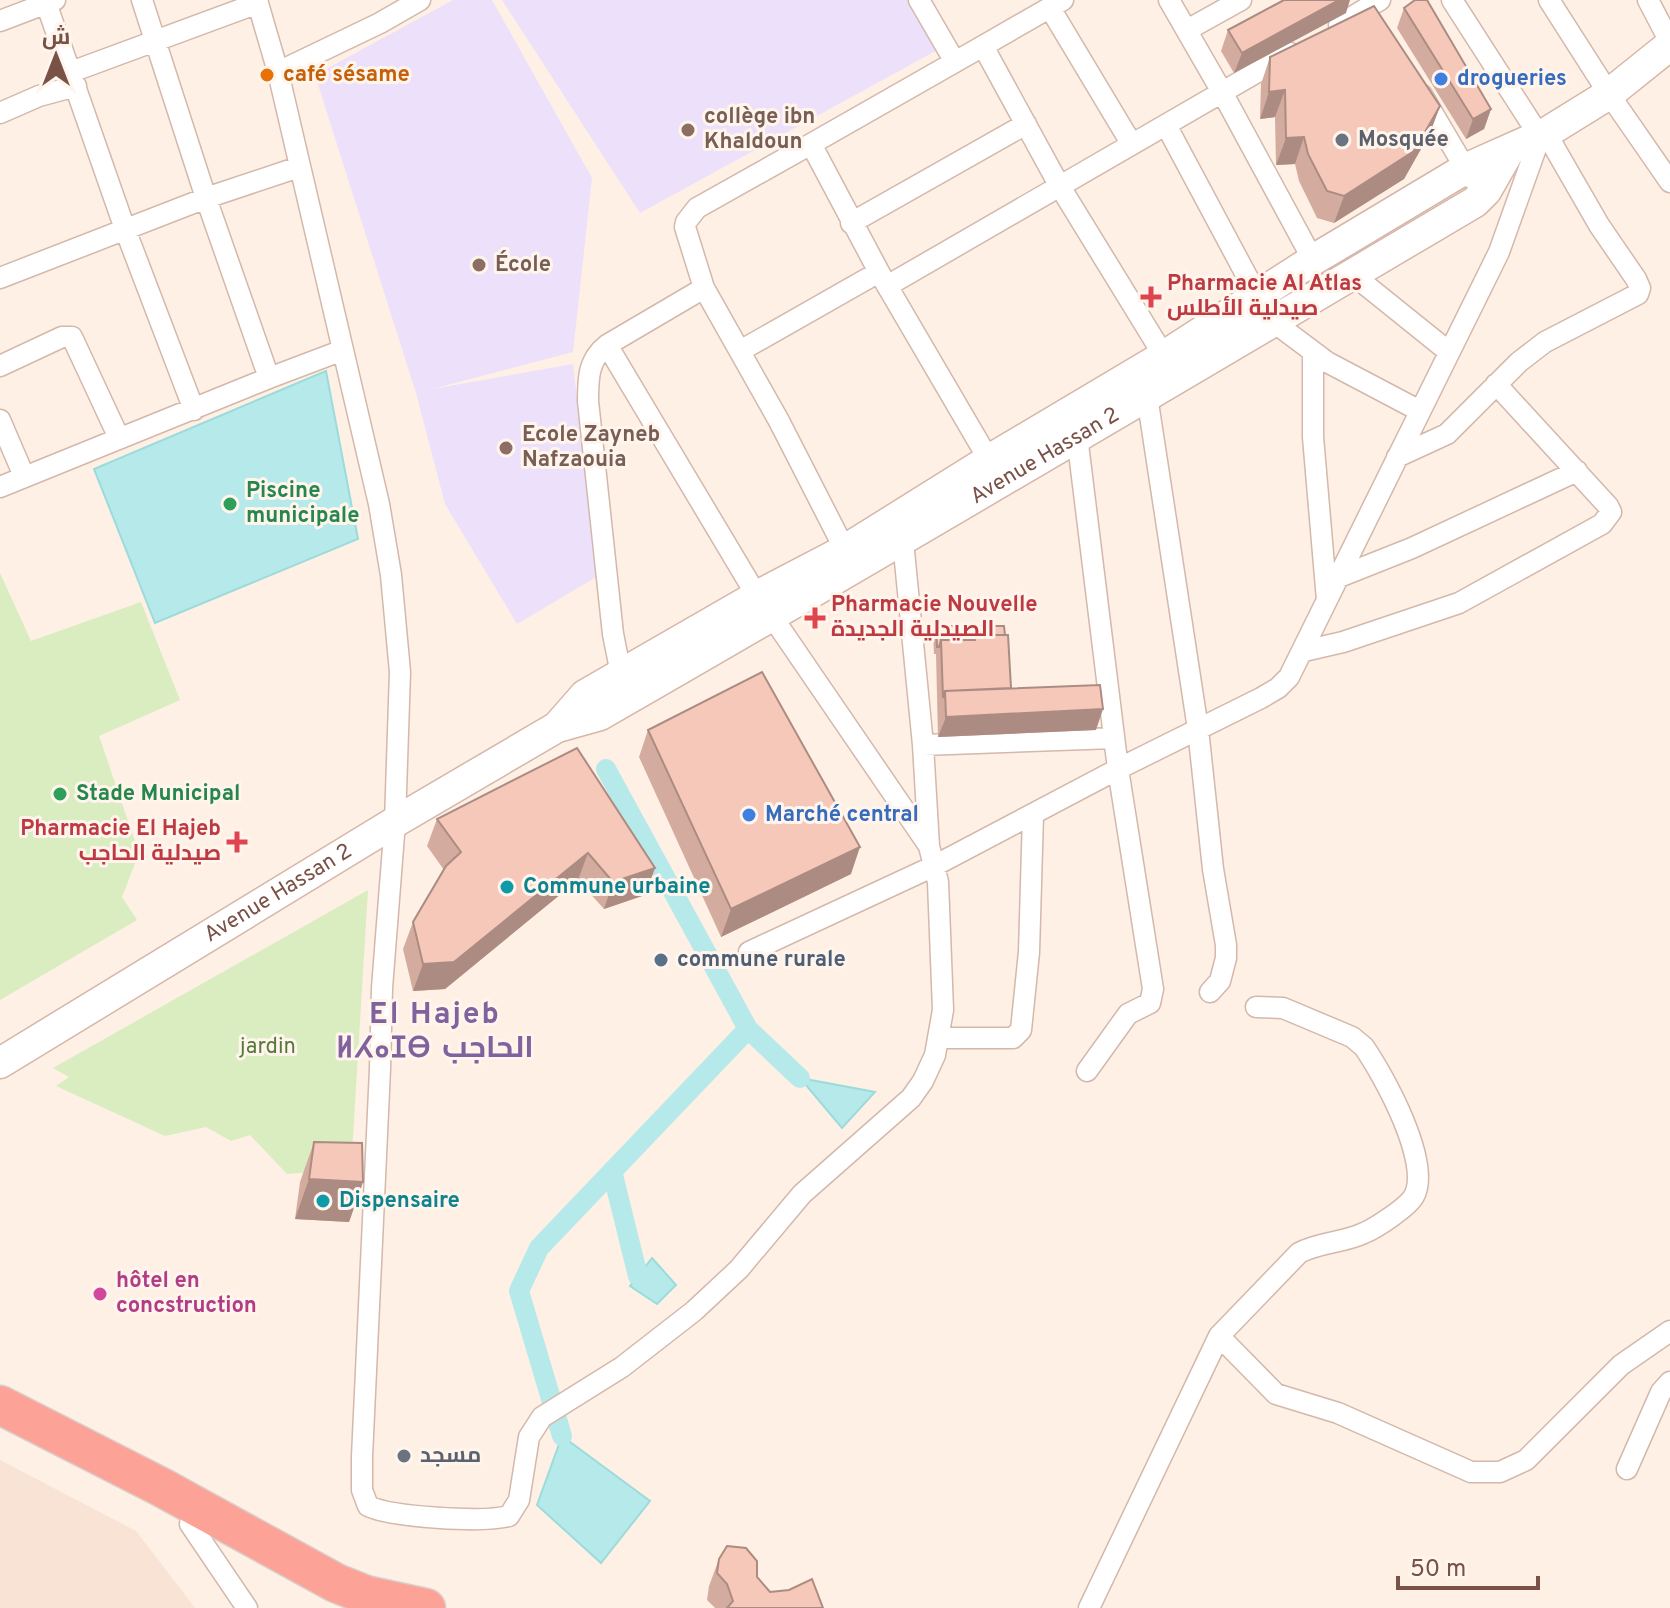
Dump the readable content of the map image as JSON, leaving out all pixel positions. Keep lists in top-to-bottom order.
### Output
{
  "streets": {
    "main road": ["Avenue Hassan 2"]
  },
  "districts": ["El Hajeb ⵍⵃⴰⵊⴱ الحاجب"],
  "parks": ["jardin"],
  "places": {
    "other": [
      "café sésame",
      "drogueries",
      "collège ibn Khaldoun",
      "Mosquée",
      "École",
      "Ecole Zayneb Nafzaouia",
      "Piscine municipale",
      "Stade Municipal",
      "Marché central",
      "Commune urbaine",
      "commune rurale",
      "Dispensaire",
      "hôtel en concstruction",
      "مسجد"
    ],
    "health": ["Pharmacie Al Atlas صيدلية الأطلس", "Pharmacie Nouvelle الصيدلية الجديدة", "Pharmacie El Hajeb صيدلية الحاجب"]
  },
  "scale_bar": "50 m",
  "north": "top"
}
